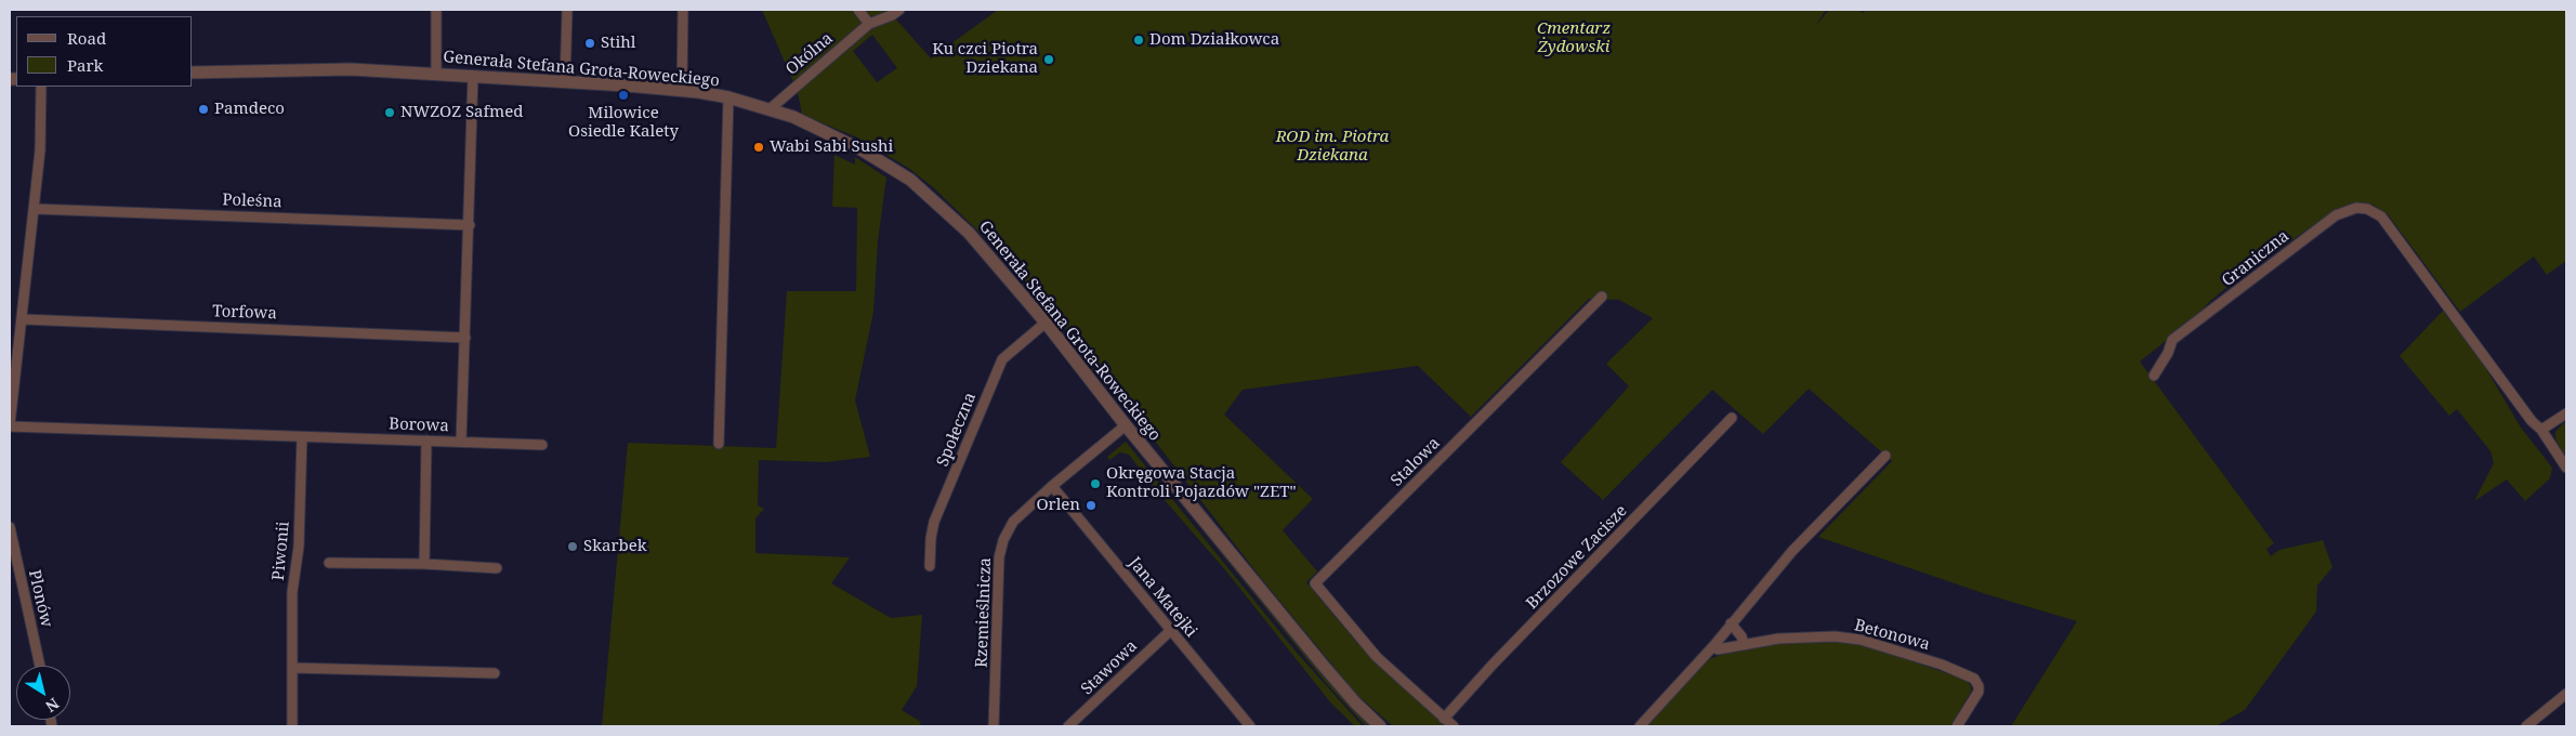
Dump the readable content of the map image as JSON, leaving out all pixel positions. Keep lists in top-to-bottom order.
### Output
{
  "streets": {
    "street": [
      "Okólna",
      "Generała Stefana Grota-Roweckiego",
      "Poleśna",
      "Graniczna",
      "Torfowa",
      "Borowa",
      "Społeczna",
      "Stalowa",
      "Piwonii",
      "Brzozowe Zacisze",
      "Jana Matejki",
      "Plonów",
      "Rzemieślnicza",
      "Betonowa",
      "Stawowa"
    ]
  },
  "crossings": [
    ["Okólna", "Generała Stefana Grota-Roweckiego"],
    ["Generała Stefana Grota-Roweckiego", "Borowa"],
    ["Generała Stefana Grota-Roweckiego", "Społeczna"],
    ["Generała Stefana Grota-Roweckiego", "Rzemieślnicza"],
    ["Poleśna", "Borowa"],
    ["Torfowa", "Borowa"],
    ["Borowa", "Piwonii"],
    ["Stalowa", "Brzozowe Zacisze"],
    ["Jana Matejki", "Rzemieślnicza"],
    ["Jana Matejki", "Stawowa"]
  ],
  "parks": ["Cmentarz Żydowski", "ROD im. Piotra Dziekana"],
  "places": [
    "Dom Działkowca",
    "Stihl",
    "Ku czci Piotra Dziekana",
    "Milowice Osiedle Kalety",
    "Pamdeco",
    "NWZOZ Safmed",
    "Wabi Sabi Sushi",
    "Okręgowa Stacja Kontroli Pojazdów \"ZET\"",
    "Orlen",
    "Skarbek"
  ],
  "legend": ["Road", "Park"],
  "north": "bottom right"
}
